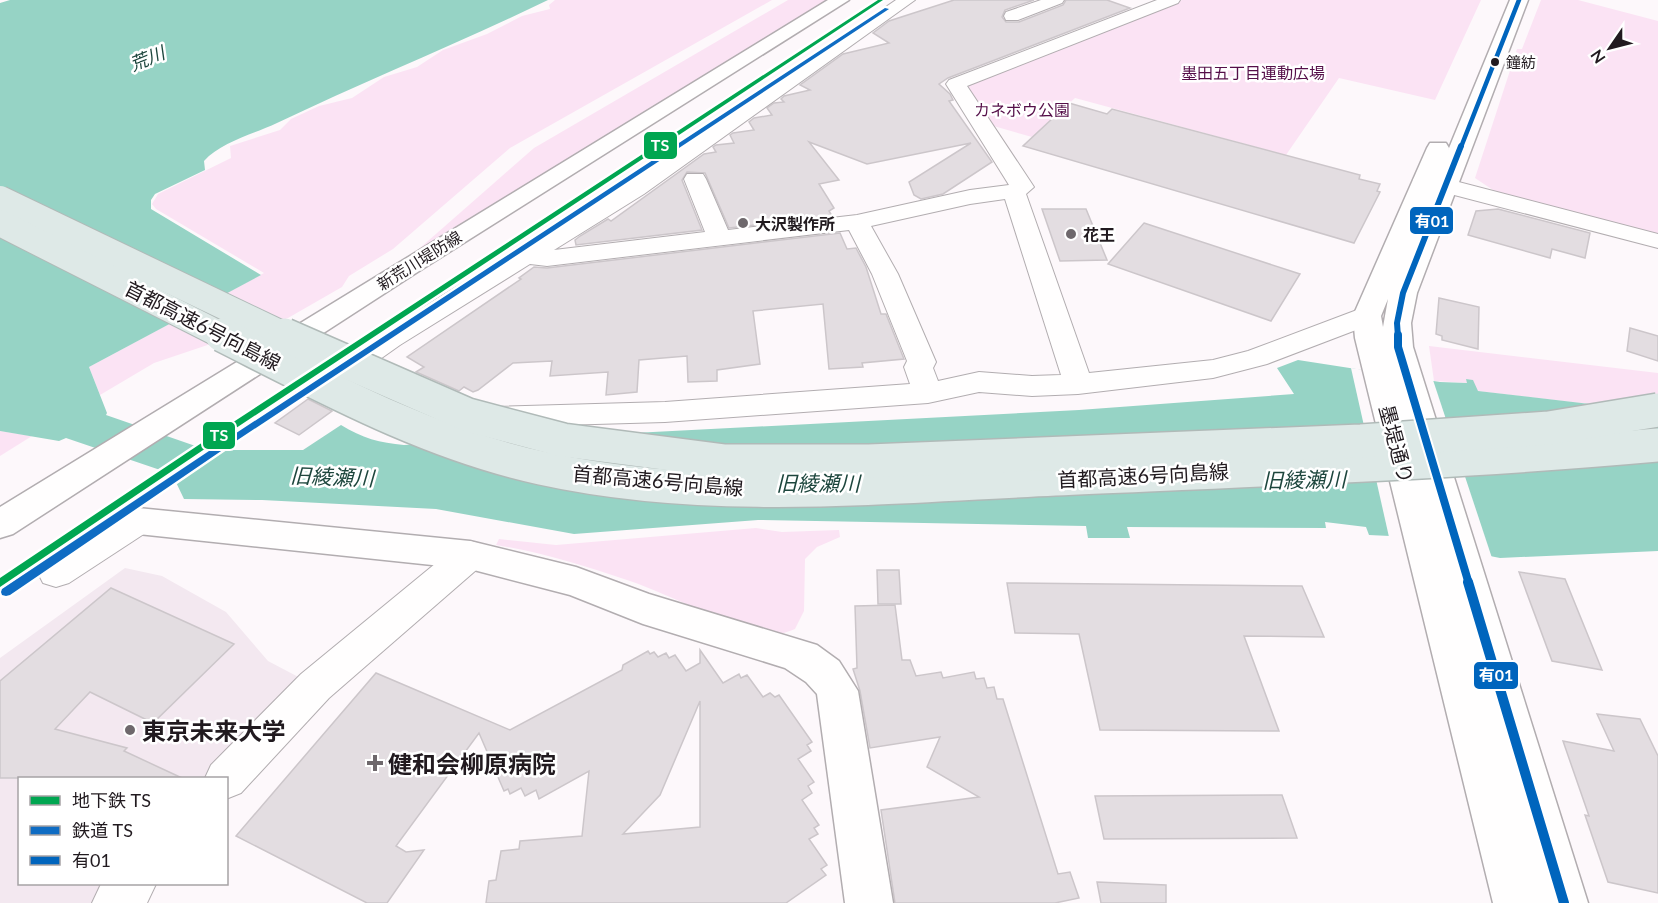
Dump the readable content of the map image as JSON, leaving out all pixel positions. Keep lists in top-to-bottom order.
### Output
{
  "streets": {
    "highway": ["首都高速6号向島線"],
    "main road": ["新荒川堤防線", "墨堤通り"]
  },
  "water": ["荒川", "旧綾瀬川"],
  "parks": ["墨田五丁目運動広場", "カネボウ公園"],
  "places": {
    "other": [
      "鐘紡",
      "大沢製作所",
      "花王",
      "東京未来大学"
    ],
    "health": ["健和会柳原病院"]
  },
  "lines": ["metro line TS", "transit line 有01", "rail line TS"],
  "legend": ["地下鉄 TS", "鉄道 TS", "有01"],
  "north": "bottom left"
}
